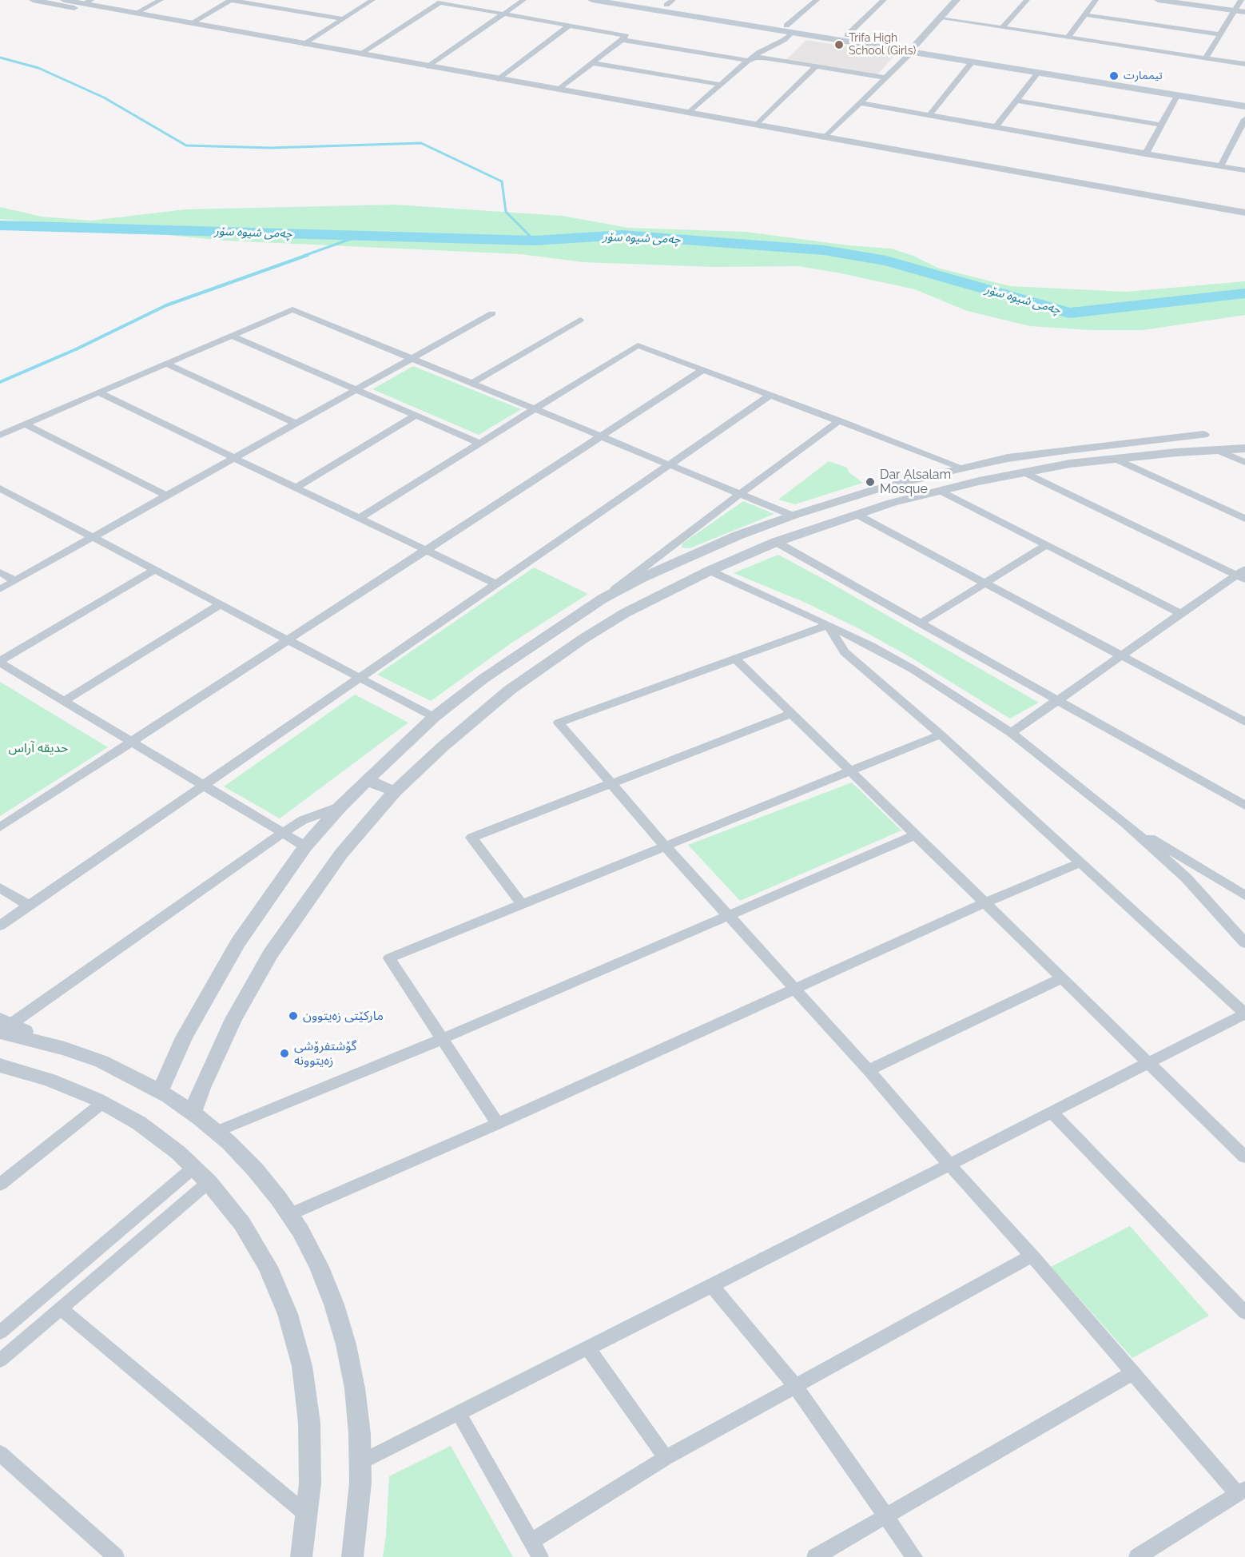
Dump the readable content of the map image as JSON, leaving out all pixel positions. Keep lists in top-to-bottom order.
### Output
{
  "water": ["چەمی شیوە سۆر"],
  "parks": ["حديقه آراس"],
  "places": [
    "Trifa High School (Girls)",
    "تیممارت",
    "Dar Alsalam Mosque",
    "مارکێتی زەیتوون",
    "گۆشتفرۆشی زەیتوونە"
  ]
}
